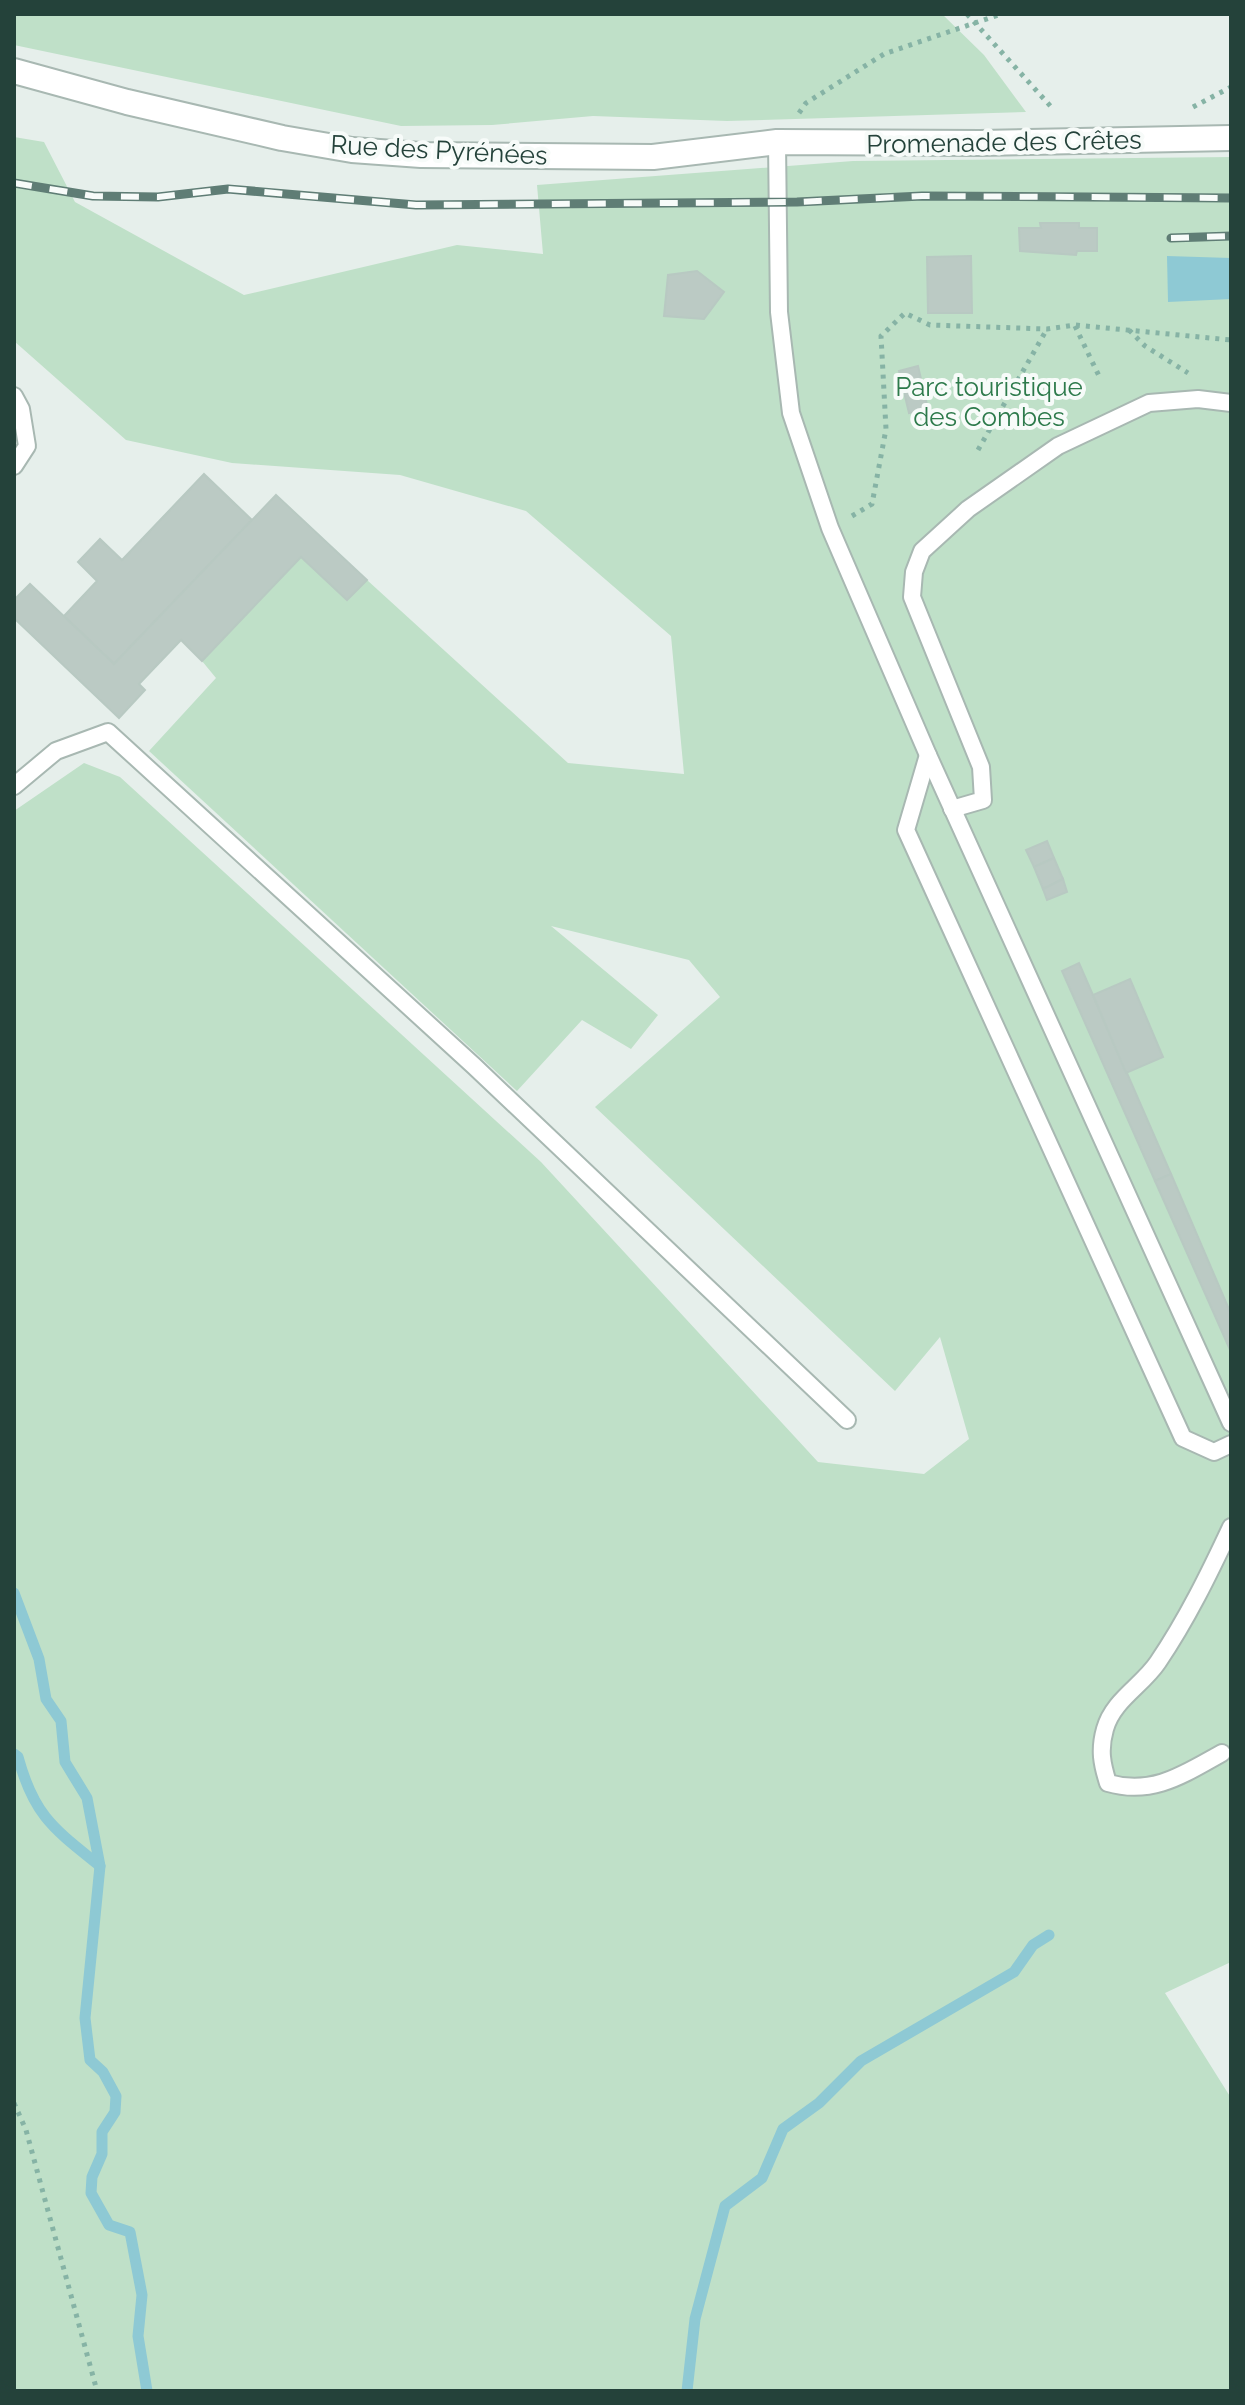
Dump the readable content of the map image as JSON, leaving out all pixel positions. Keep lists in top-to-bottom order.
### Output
{
  "streets": {
    "street": ["Promenade des Crêtes", "Rue des Pyrénées"]
  },
  "crossings": [
    ["Promenade des Crêtes", "Rue des Pyrénées"]
  ],
  "parks": ["Parc touristique des Combes"]
}
